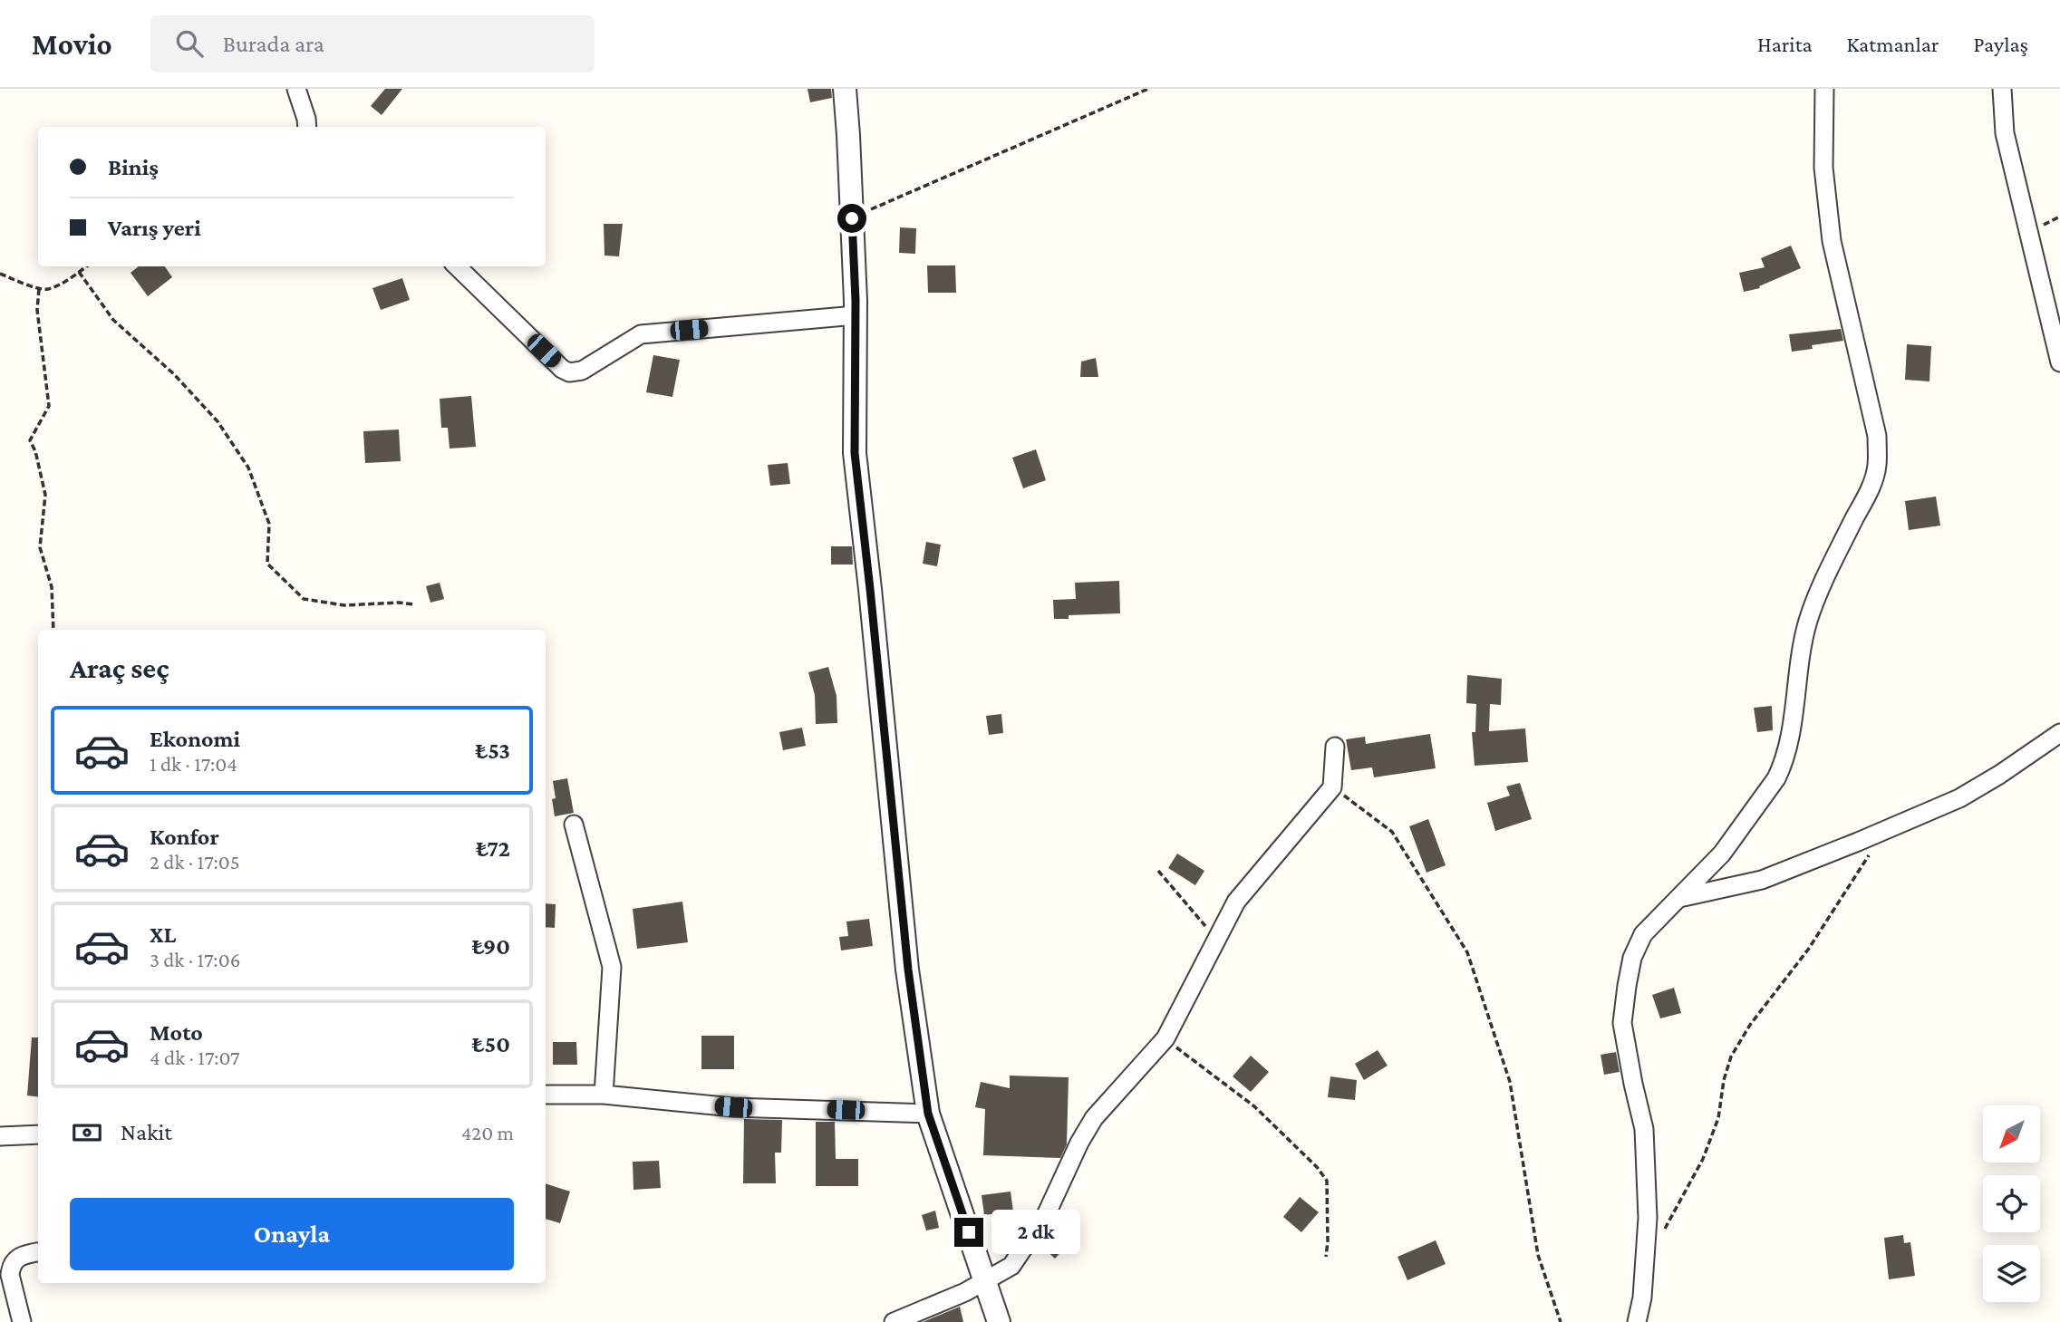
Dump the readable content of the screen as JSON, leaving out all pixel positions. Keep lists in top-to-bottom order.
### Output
{
  "north": "bottom left",
  "page": {
    "header": "Movio",
    "search": "Burada ara",
    "nav": ["Harita", "Katmanlar", "Paylaş"],
    "banner": ["Biniş", "Varış yeri"],
    "heading": "Araç seç",
    "list": [
      {
        "name": "Ekonomi",
        "note": "1 dk · 17:04",
        "value": "₺53"
      },
      {
        "name": "Konfor",
        "note": "2 dk · 17:05",
        "value": "₺72"
      },
      {
        "name": "XL",
        "note": "3 dk · 17:06",
        "value": "₺90"
      },
      {
        "name": "Moto",
        "note": "4 dk · 17:07",
        "value": "₺50"
      }
    ],
    "pay": ["Nakit", "420 m"],
    "buttons": "Onayla",
    "bubble": "2 dk"
  }
}
